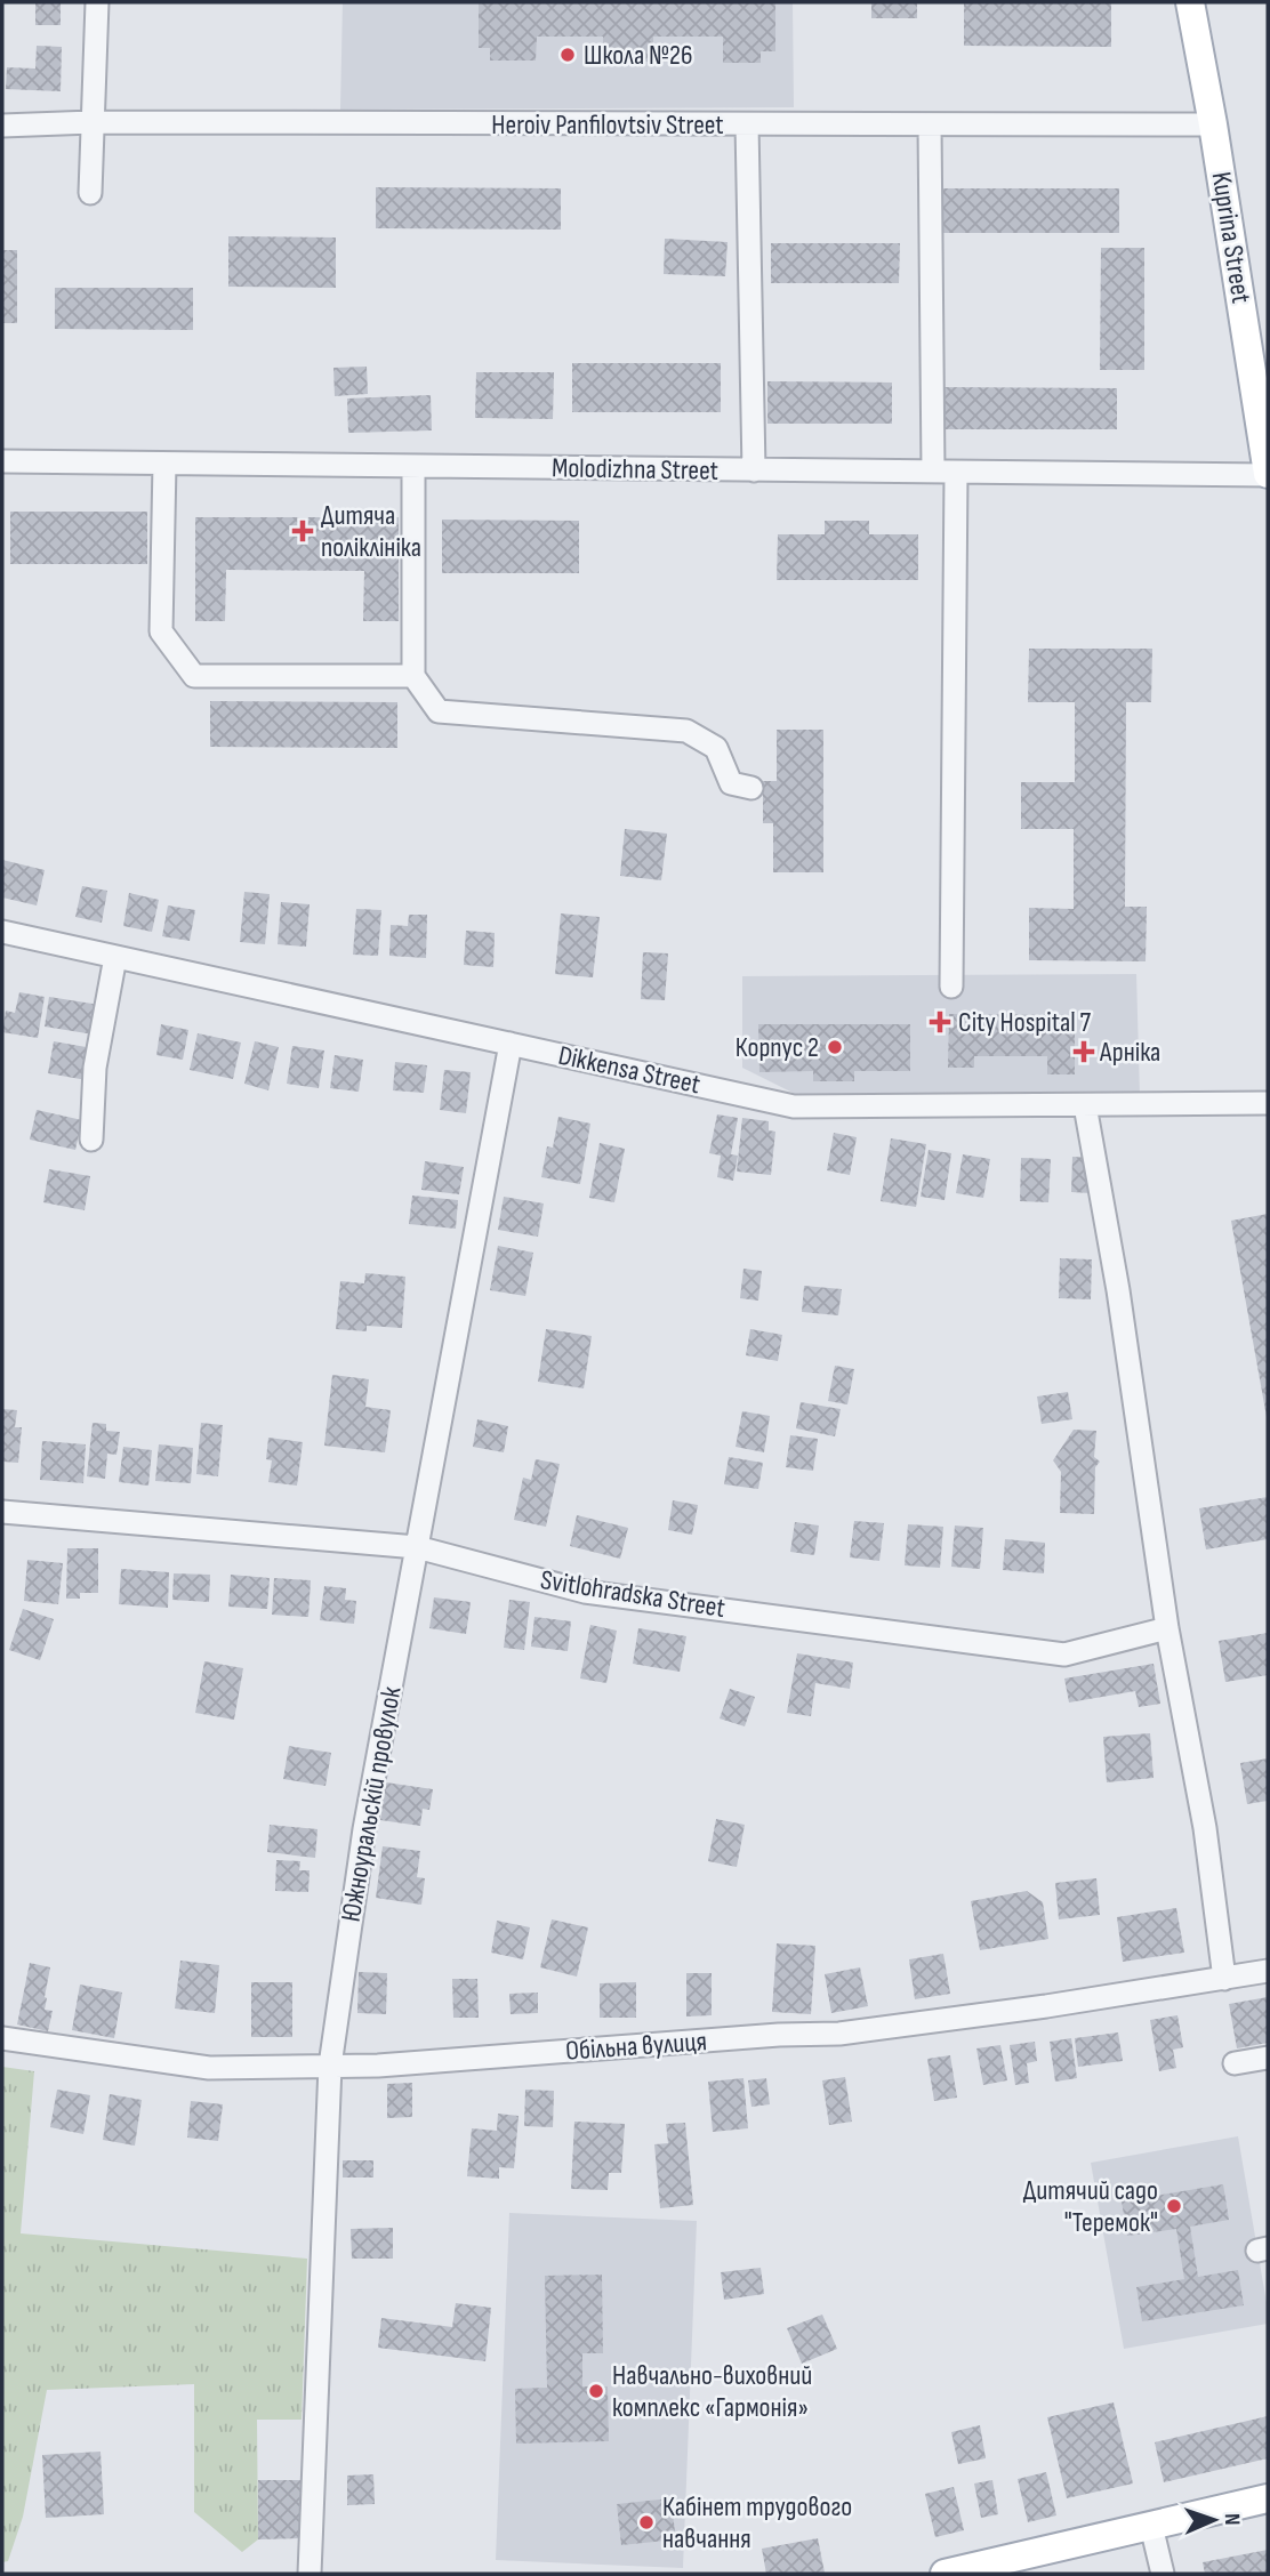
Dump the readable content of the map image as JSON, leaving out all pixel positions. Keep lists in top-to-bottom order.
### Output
{
  "streets": {
    "main road": ["Kuprina Street"],
    "street": [
      "Heroiv Panfilovtsiv Street",
      "Molodizhna Street",
      "Dikkensa Street",
      "Svitlohradska Street",
      "Южноуральскій провулок",
      "Обільна вулиця"
    ]
  },
  "crossings": [
    ["Heroiv Panfilovtsiv Street", "Kuprina Street"],
    ["Kuprina Street", "Molodizhna Street"],
    ["Dikkensa Street", "Южноуральскій провулок"],
    ["Svitlohradska Street", "Южноуральскій провулок"],
    ["Южноуральскій провулок", "Обільна вулиця"]
  ],
  "places": {
    "other": [
      "Школа №26",
      "Корпус 2",
      "Дитячий садо \"Теремок\"",
      "Навчально-виховний комплекс «Гармонія»",
      "Кабінет трудового навчання"
    ],
    "health": ["Дитяча поліклініка", "City Hospital 7", "Арніка"]
  },
  "north": "right"
}
